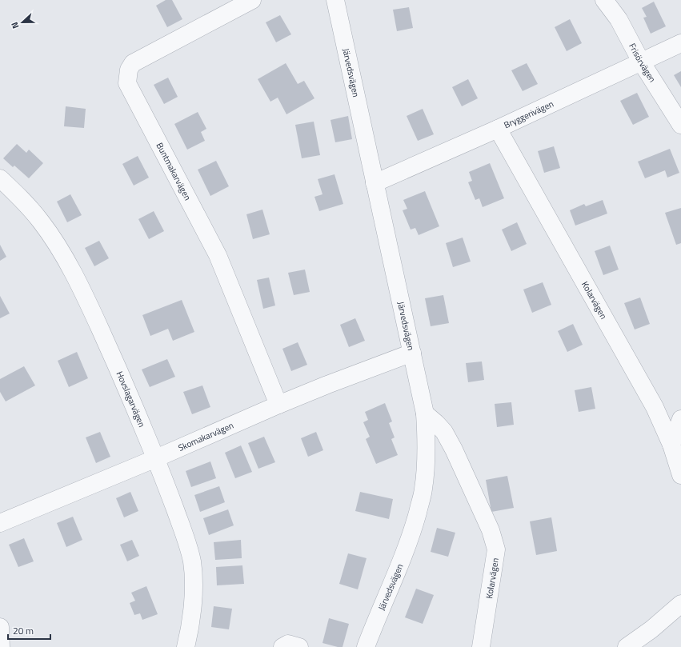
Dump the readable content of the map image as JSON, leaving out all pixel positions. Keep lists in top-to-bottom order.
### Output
{
  "streets": {
    "street": [
      "Frisörvägen",
      "Järvedsvägen",
      "Bryggerivägen",
      "Buntmakarvägen",
      "Kolarvägen",
      "Hovslagarvägen",
      "Skomakarvägen"
    ]
  },
  "crossings": [
    ["Frisörvägen", "Bryggerivägen"],
    ["Järvedsvägen", "Bryggerivägen"],
    ["Järvedsvägen", "Kolarvägen"],
    ["Järvedsvägen", "Skomakarvägen"],
    ["Bryggerivägen", "Kolarvägen"],
    ["Buntmakarvägen", "Skomakarvägen"],
    ["Hovslagarvägen", "Skomakarvägen"]
  ],
  "scale_bar": "20 m",
  "north": "left"
}
